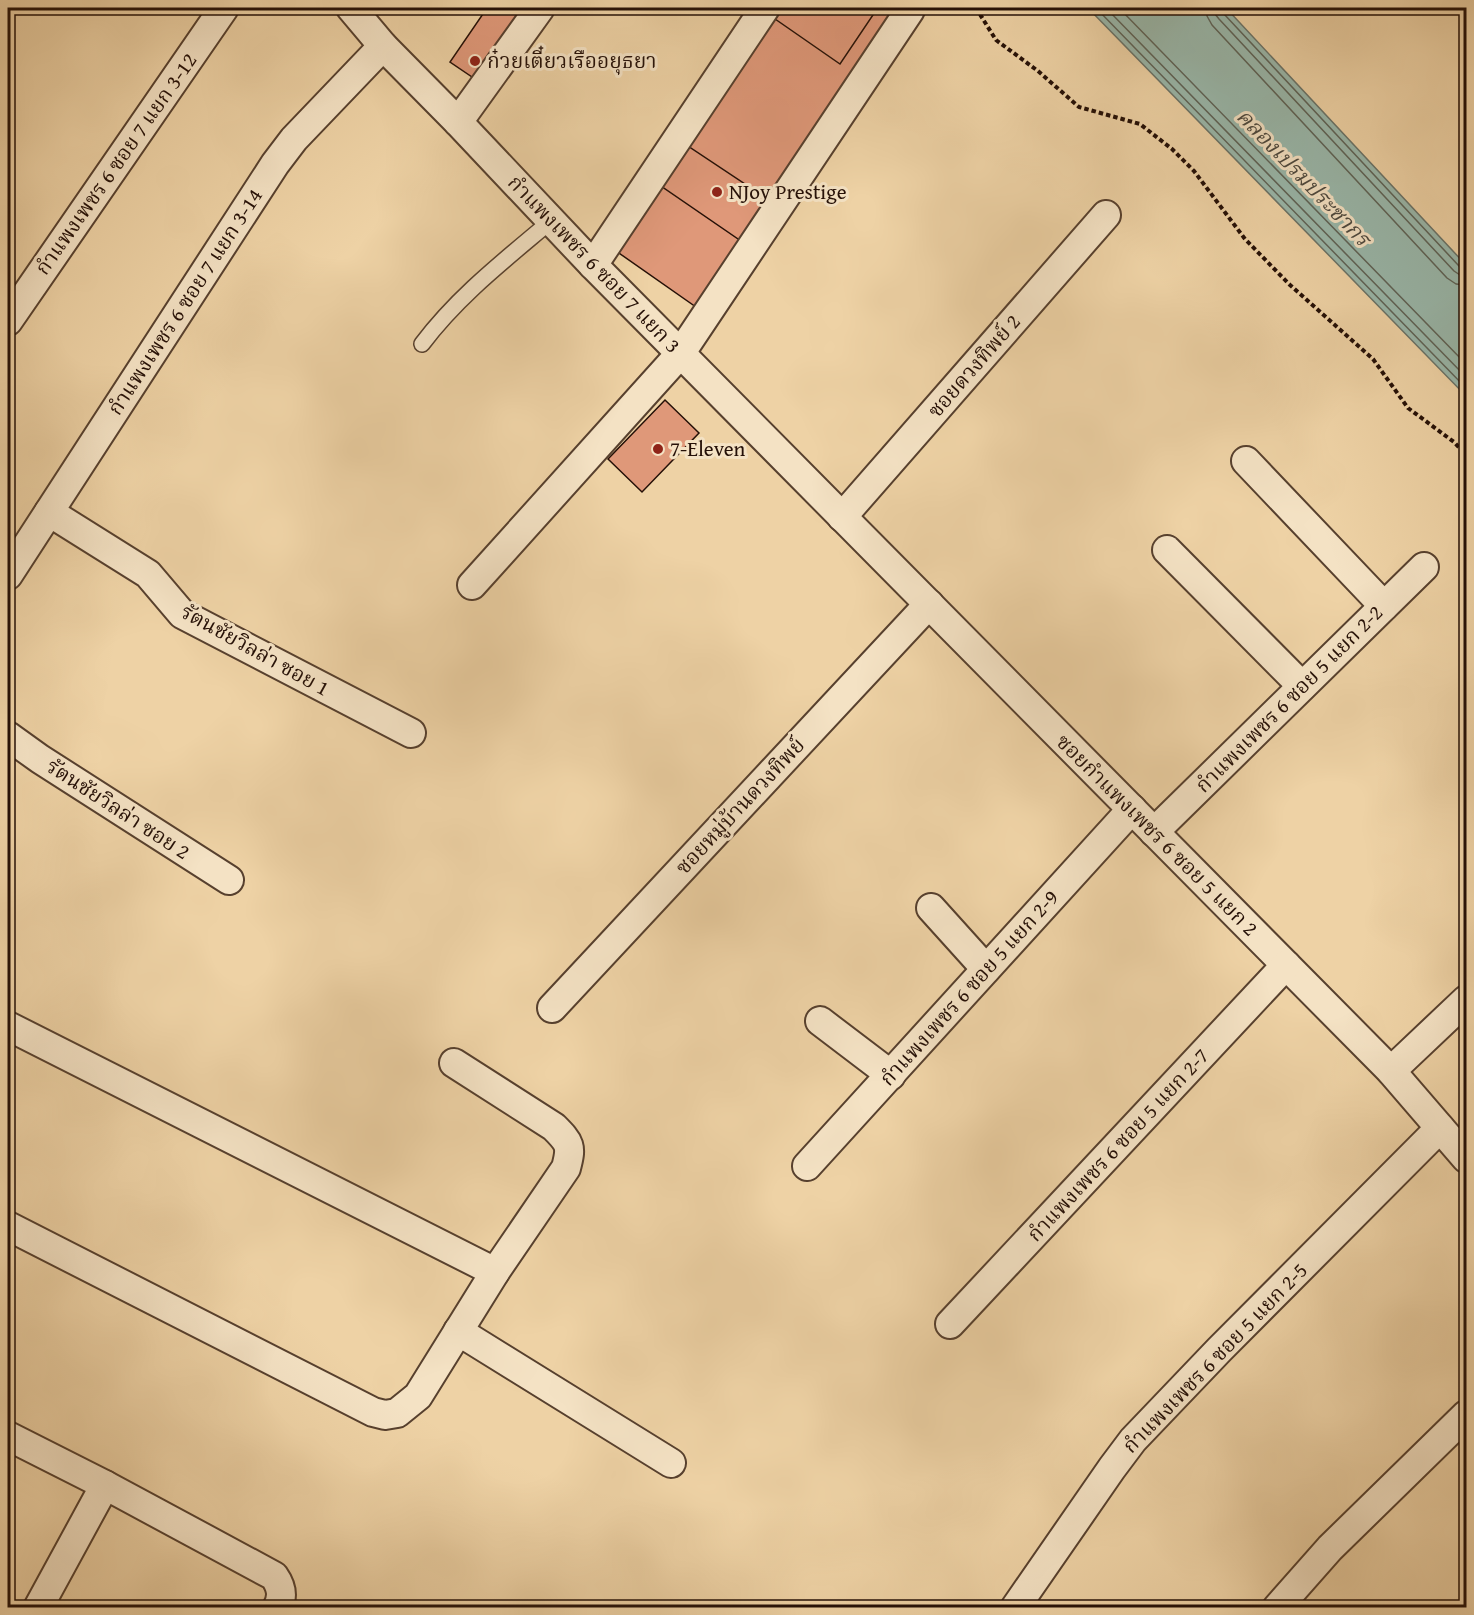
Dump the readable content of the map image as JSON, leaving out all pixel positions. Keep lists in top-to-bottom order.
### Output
{
  "streets": {
    "street": [
      "กำแพงเพชร 6 ซอย 7 แยก 3-12",
      "กำแพงเพชร 6 ซอย 7 แยก 3",
      "กำแพงเพชร 6 ซอย 7 แยก 3-14",
      "ซอยดวงทิพย์ 2",
      "รัตนชัยวิลล่า ซอย 1",
      "กำแพงเพชร 6 ซอย 5 แยก 2-2",
      "ซอยหมู่บ้านดวงทิพย์",
      "รัตนชัยวิลล่า ซอย 2",
      "ซอยกำแพงเพชร 6 ซอย 5 แยก 2",
      "กำแพงเพชร 6 ซอย 5 แยก 2-9",
      "กำแพงเพชร 6 ซอย 5 แยก 2-7",
      "กำแพงเพชร 6 ซอย 5 แยก 2-5"
    ]
  },
  "crossings": [
    ["กำแพงเพชร 6 ซอย 7 แยก 3", "กำแพงเพชร 6 ซอย 7 แยก 3-14"],
    ["กำแพงเพชร 6 ซอย 7 แยก 3", "ซอยดวงทิพย์ 2"],
    ["กำแพงเพชร 6 ซอย 7 แยก 3", "ซอยกำแพงเพชร 6 ซอย 5 แยก 2"],
    ["กำแพงเพชร 6 ซอย 7 แยก 3-14", "รัตนชัยวิลล่า ซอย 1"],
    ["ซอยดวงทิพย์ 2", "ซอยกำแพงเพชร 6 ซอย 5 แยก 2"],
    ["กำแพงเพชร 6 ซอย 5 แยก 2-2", "ซอยกำแพงเพชร 6 ซอย 5 แยก 2"],
    ["ซอยหมู่บ้านดวงทิพย์", "ซอยกำแพงเพชร 6 ซอย 5 แยก 2"],
    ["ซอยกำแพงเพชร 6 ซอย 5 แยก 2", "กำแพงเพชร 6 ซอย 5 แยก 2-9"],
    ["ซอยกำแพงเพชร 6 ซอย 5 แยก 2", "กำแพงเพชร 6 ซอย 5 แยก 2-7"],
    ["ซอยกำแพงเพชร 6 ซอย 5 แยก 2", "กำแพงเพชร 6 ซอย 5 แยก 2-5"]
  ],
  "water": ["คลองเปรมประชากร"],
  "places": ["ก๋วยเตี๋ยวเรืออยุธยา", "NJoy Prestige", "7-Eleven"]
}
